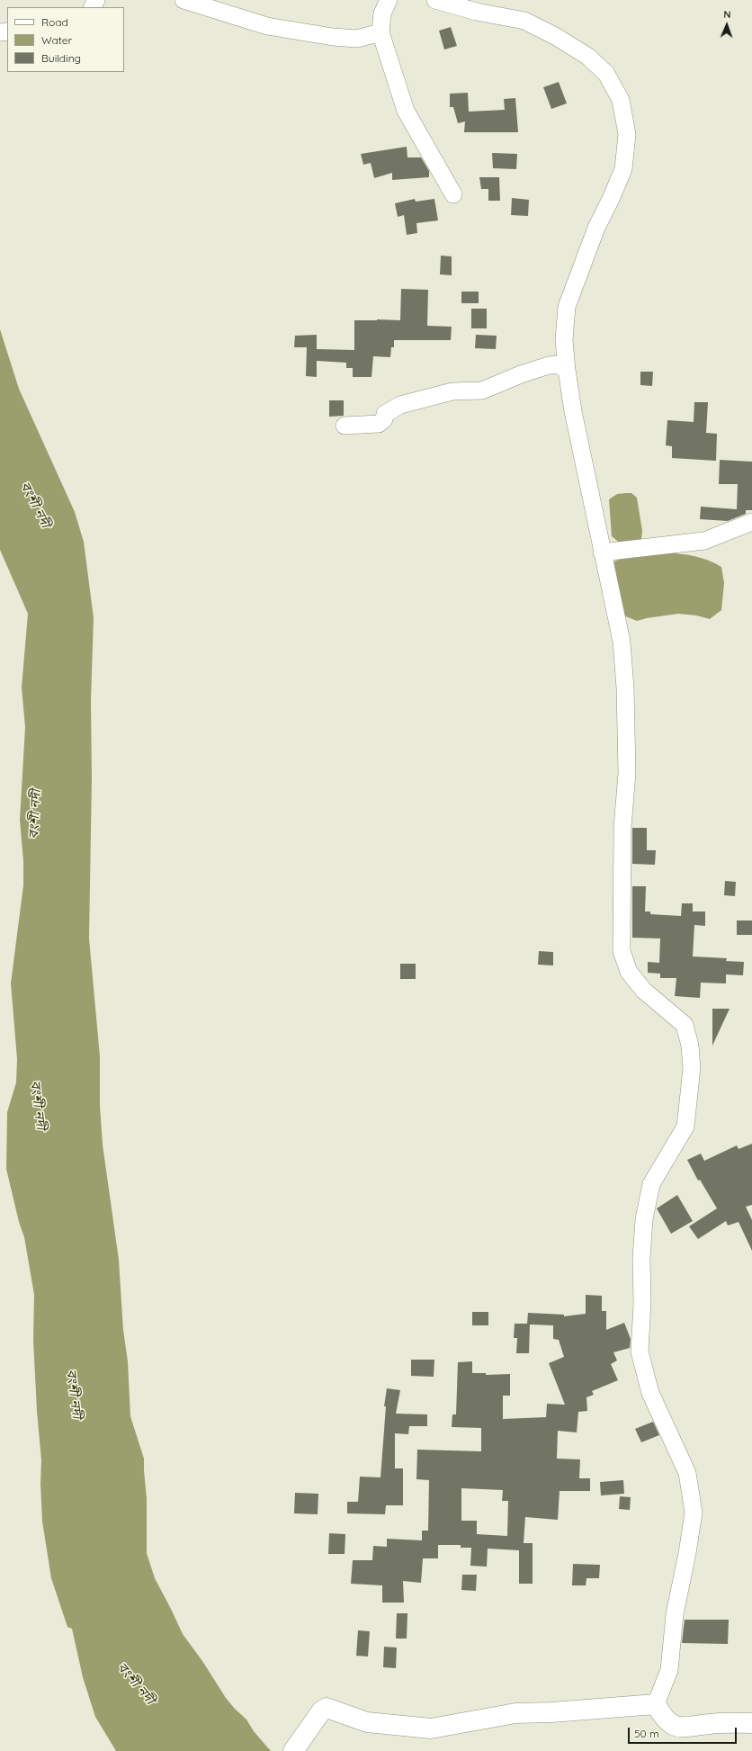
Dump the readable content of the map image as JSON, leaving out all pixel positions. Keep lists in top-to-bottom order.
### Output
{
  "water": ["বংশী নদী"],
  "legend": ["Road", "Water", "Building"],
  "scale_bar": "50 m",
  "north": "top"
}
